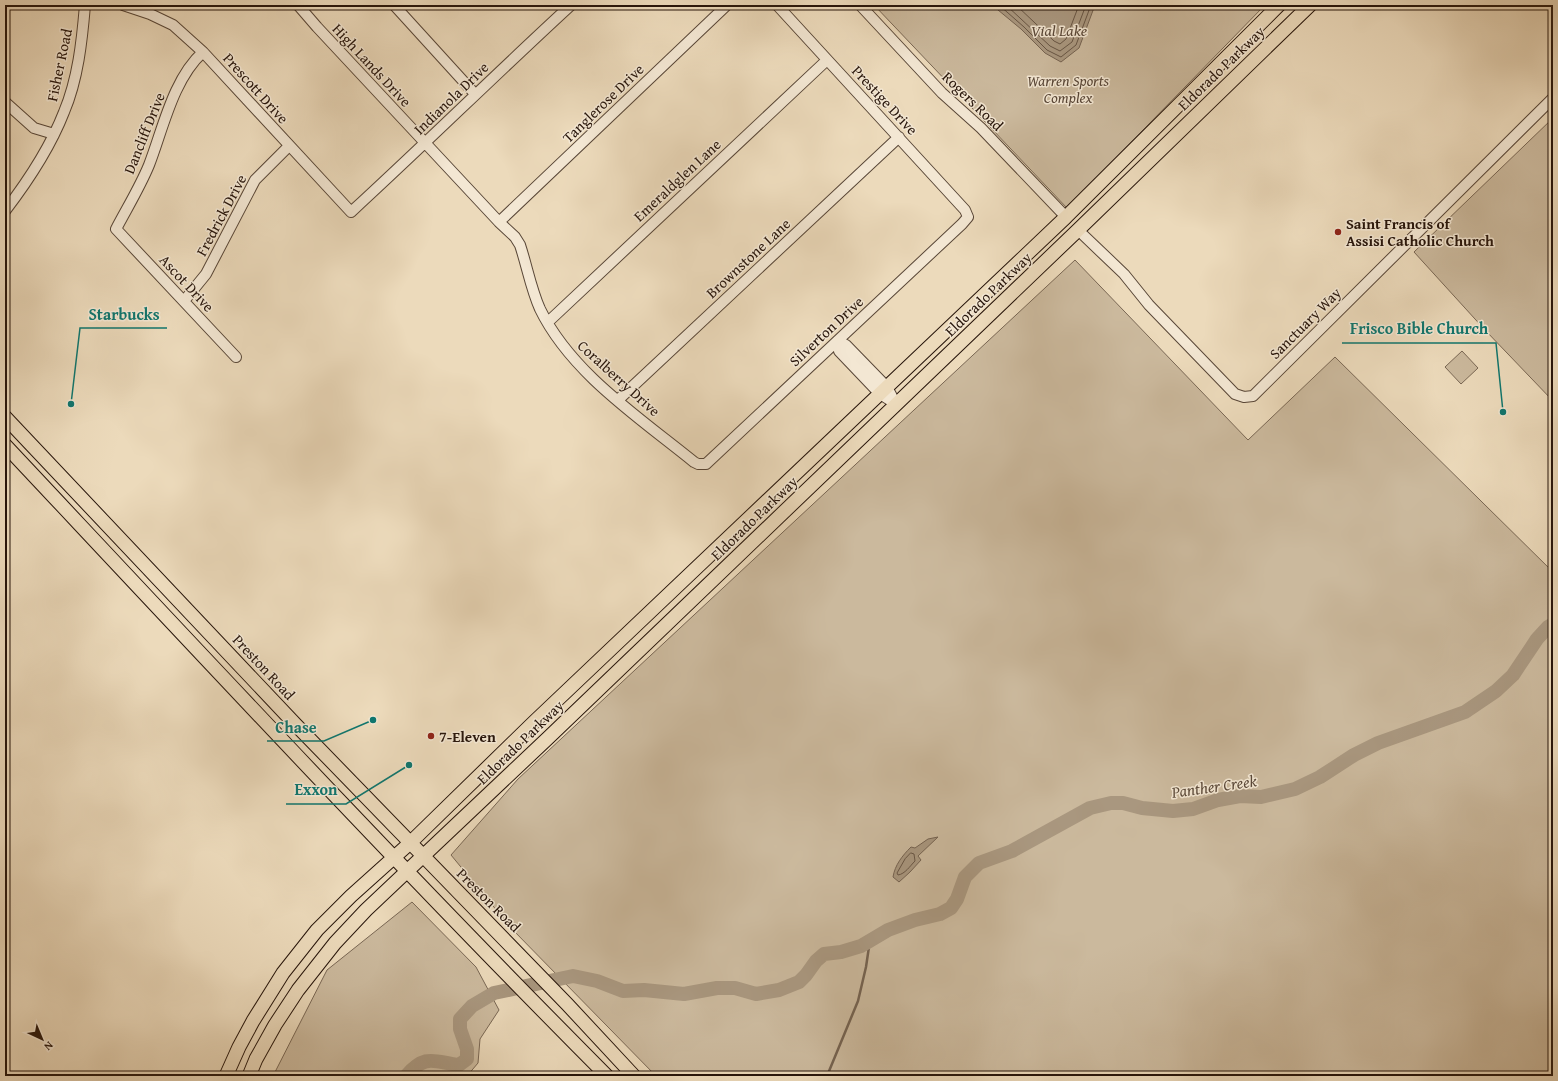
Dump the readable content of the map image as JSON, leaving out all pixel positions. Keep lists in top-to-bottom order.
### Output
{
  "streets": {
    "main road": ["Eldorado Parkway", "Preston Road"],
    "street": [
      "Fisher Road",
      "High Lands Drive",
      "Prescott Drive",
      "Indianola Drive",
      "Prestige Drive",
      "Rogers Road",
      "Tanglerose Drive",
      "Dancliff Drive",
      "Emeraldglen Lane",
      "Fredrick Drive",
      "Brownstone Lane",
      "Ascot Drive",
      "Sanctuary Way",
      "Silverton Drive",
      "Coralberry Drive"
    ]
  },
  "crossings": [
    ["High Lands Drive", "Indianola Drive"],
    ["High Lands Drive", "Coralberry Drive"],
    ["Eldorado Parkway", "Rogers Road"],
    ["Eldorado Parkway", "Sanctuary Way"],
    ["Eldorado Parkway", "Preston Road"],
    ["Prescott Drive", "Indianola Drive"],
    ["Prescott Drive", "Dancliff Drive"],
    ["Prescott Drive", "Fredrick Drive"],
    ["Indianola Drive", "Coralberry Drive"],
    ["Prestige Drive", "Emeraldglen Lane"],
    ["Prestige Drive", "Brownstone Lane"],
    ["Prestige Drive", "Silverton Drive"],
    ["Tanglerose Drive", "Coralberry Drive"],
    ["Dancliff Drive", "Ascot Drive"],
    ["Emeraldglen Lane", "Coralberry Drive"],
    ["Fredrick Drive", "Ascot Drive"],
    ["Brownstone Lane", "Coralberry Drive"],
    ["Silverton Drive", "Coralberry Drive"]
  ],
  "water": ["Vial Lake", "Panther Creek"],
  "parks": ["Warren Sports Complex"],
  "places": [
    "Saint Francis of Assisi Catholic Church",
    "Starbucks",
    "Frisco Bible Church",
    "Chase",
    "7-Eleven",
    "Exxon"
  ],
  "north": "bottom right"
}
